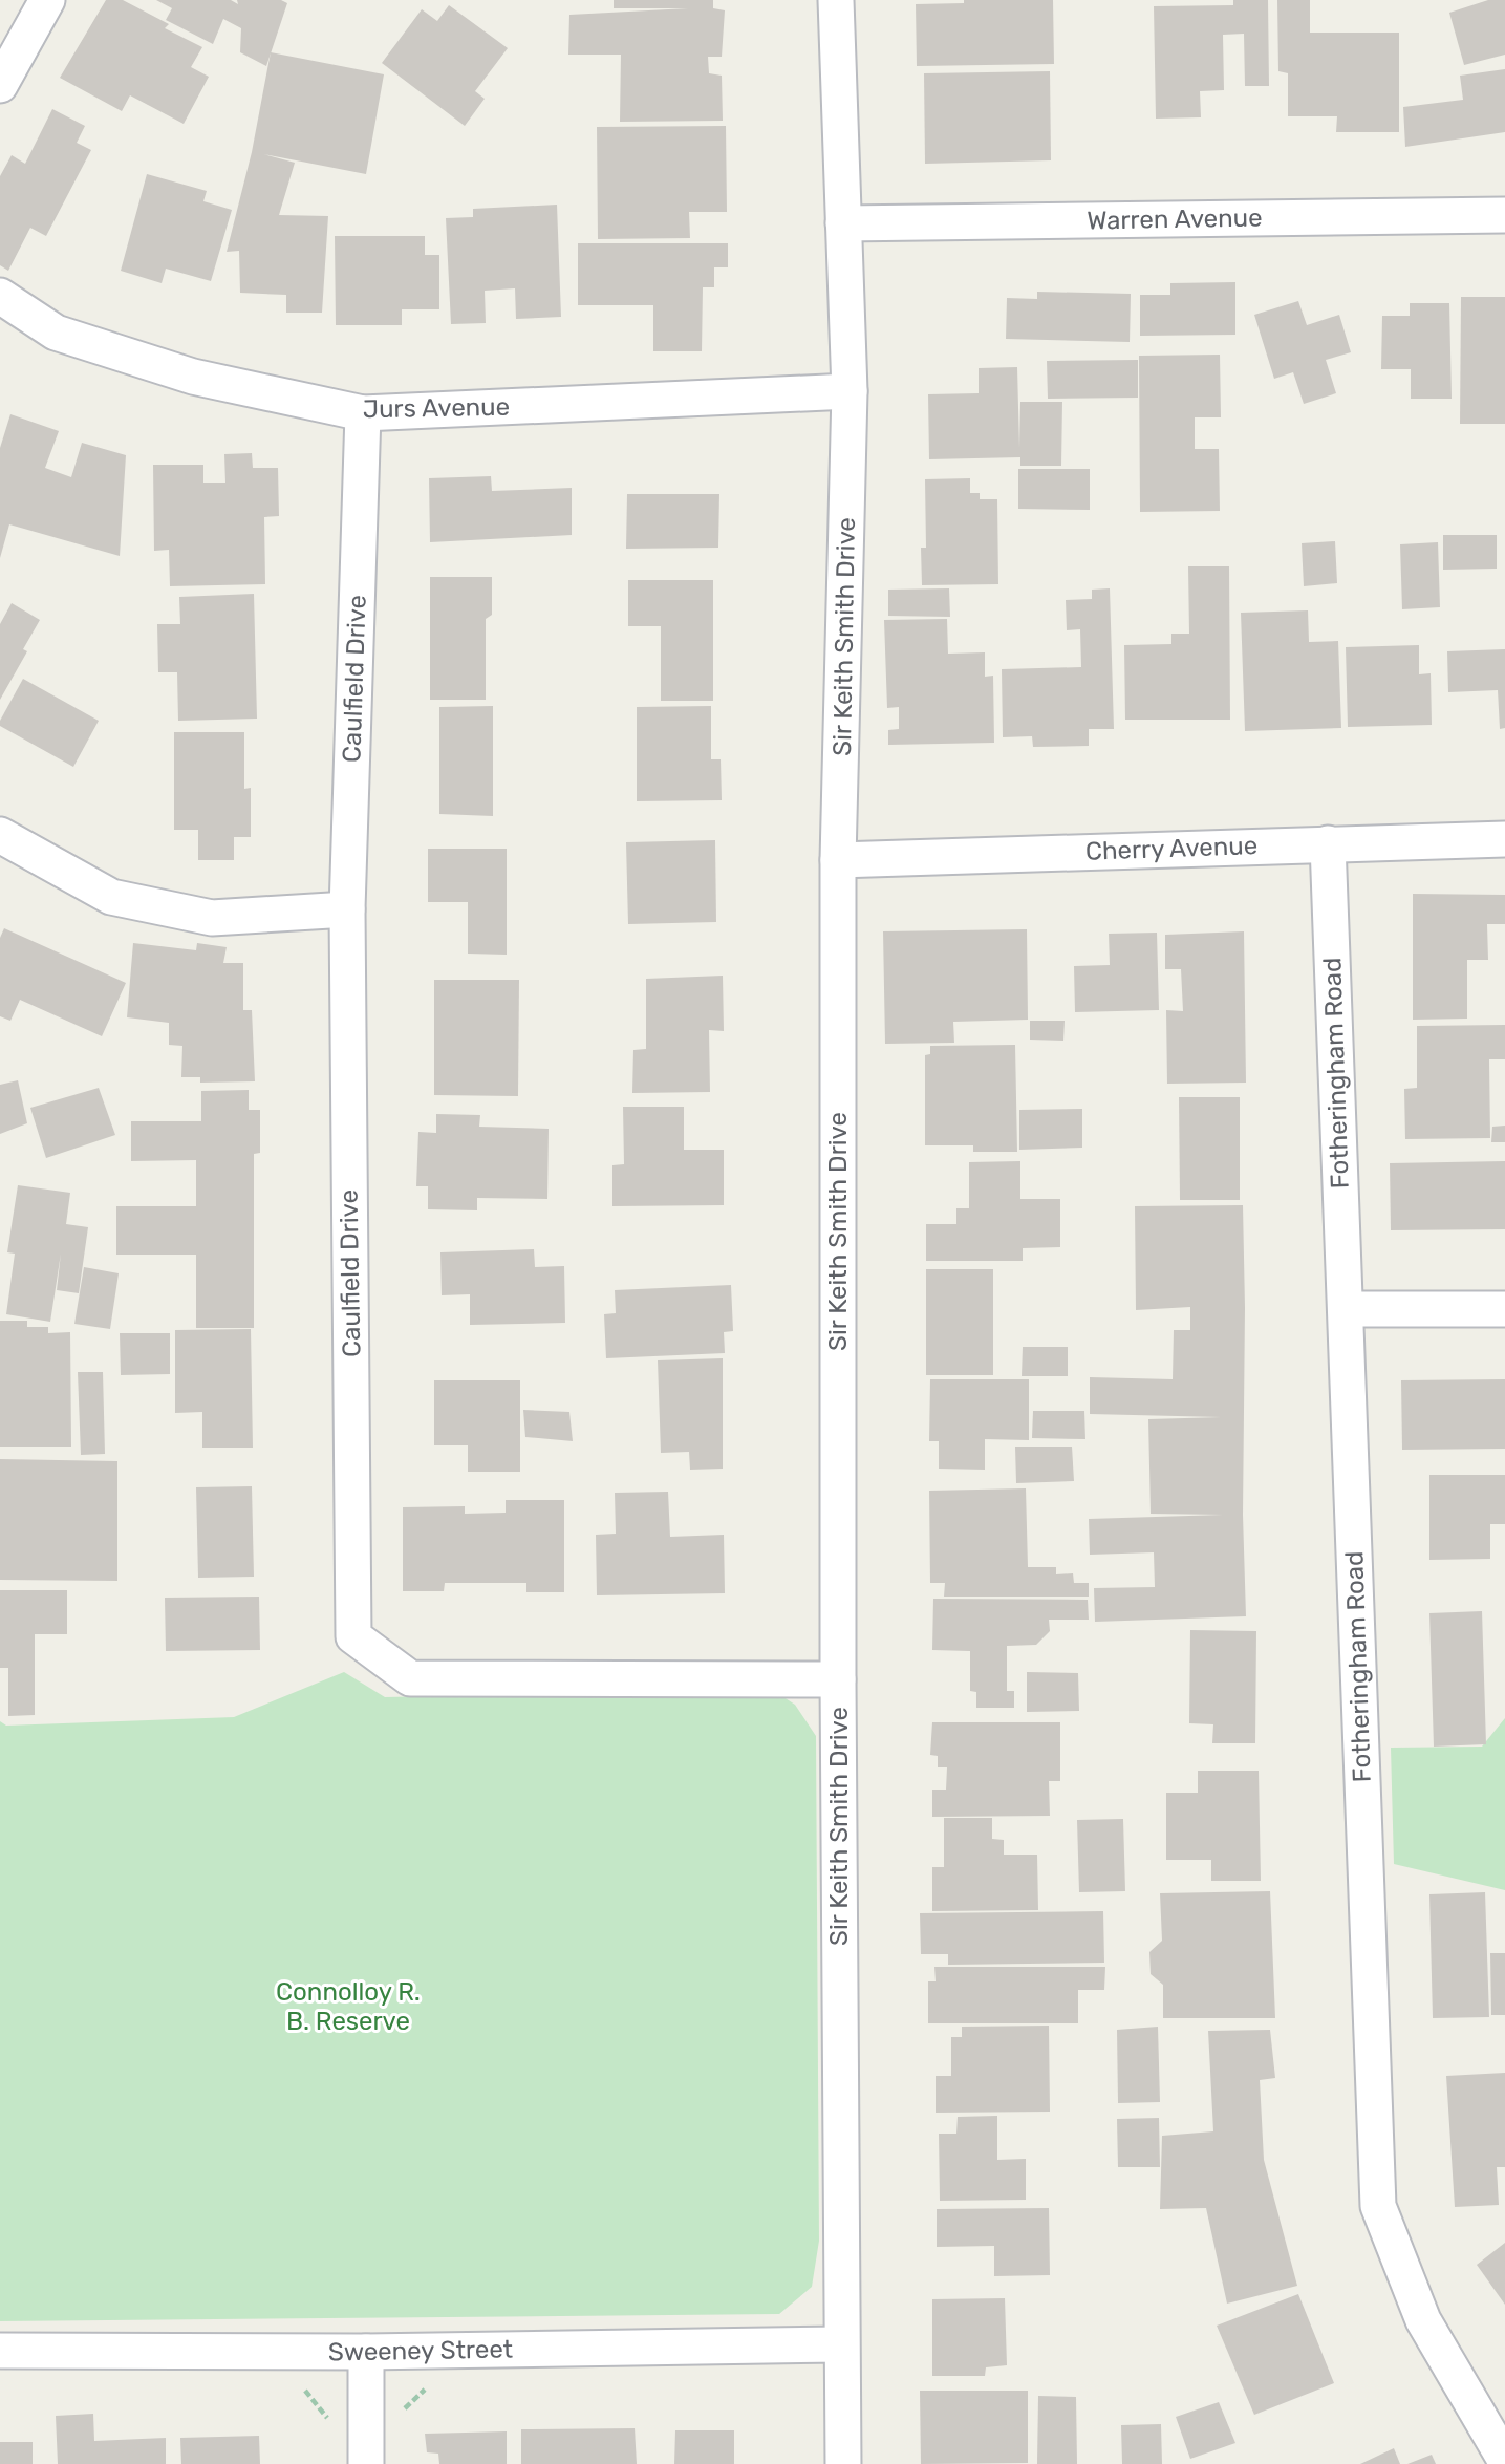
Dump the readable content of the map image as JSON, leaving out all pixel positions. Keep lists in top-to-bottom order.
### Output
{
  "streets": {
    "street": [
      "Warren Avenue",
      "Jurs Avenue",
      "Sir Keith Smith Drive",
      "Caulfield Drive",
      "Cherry Avenue",
      "Fotheringham Road",
      "Sweeney Street"
    ]
  },
  "crossings": [
    ["Warren Avenue", "Sir Keith Smith Drive"],
    ["Jurs Avenue", "Sir Keith Smith Drive"],
    ["Jurs Avenue", "Caulfield Drive"],
    ["Sir Keith Smith Drive", "Caulfield Drive"],
    ["Sir Keith Smith Drive", "Cherry Avenue"],
    ["Sir Keith Smith Drive", "Sweeney Street"],
    ["Cherry Avenue", "Fotheringham Road"]
  ],
  "parks": ["Connolloy R. B. Reserve"]
}
